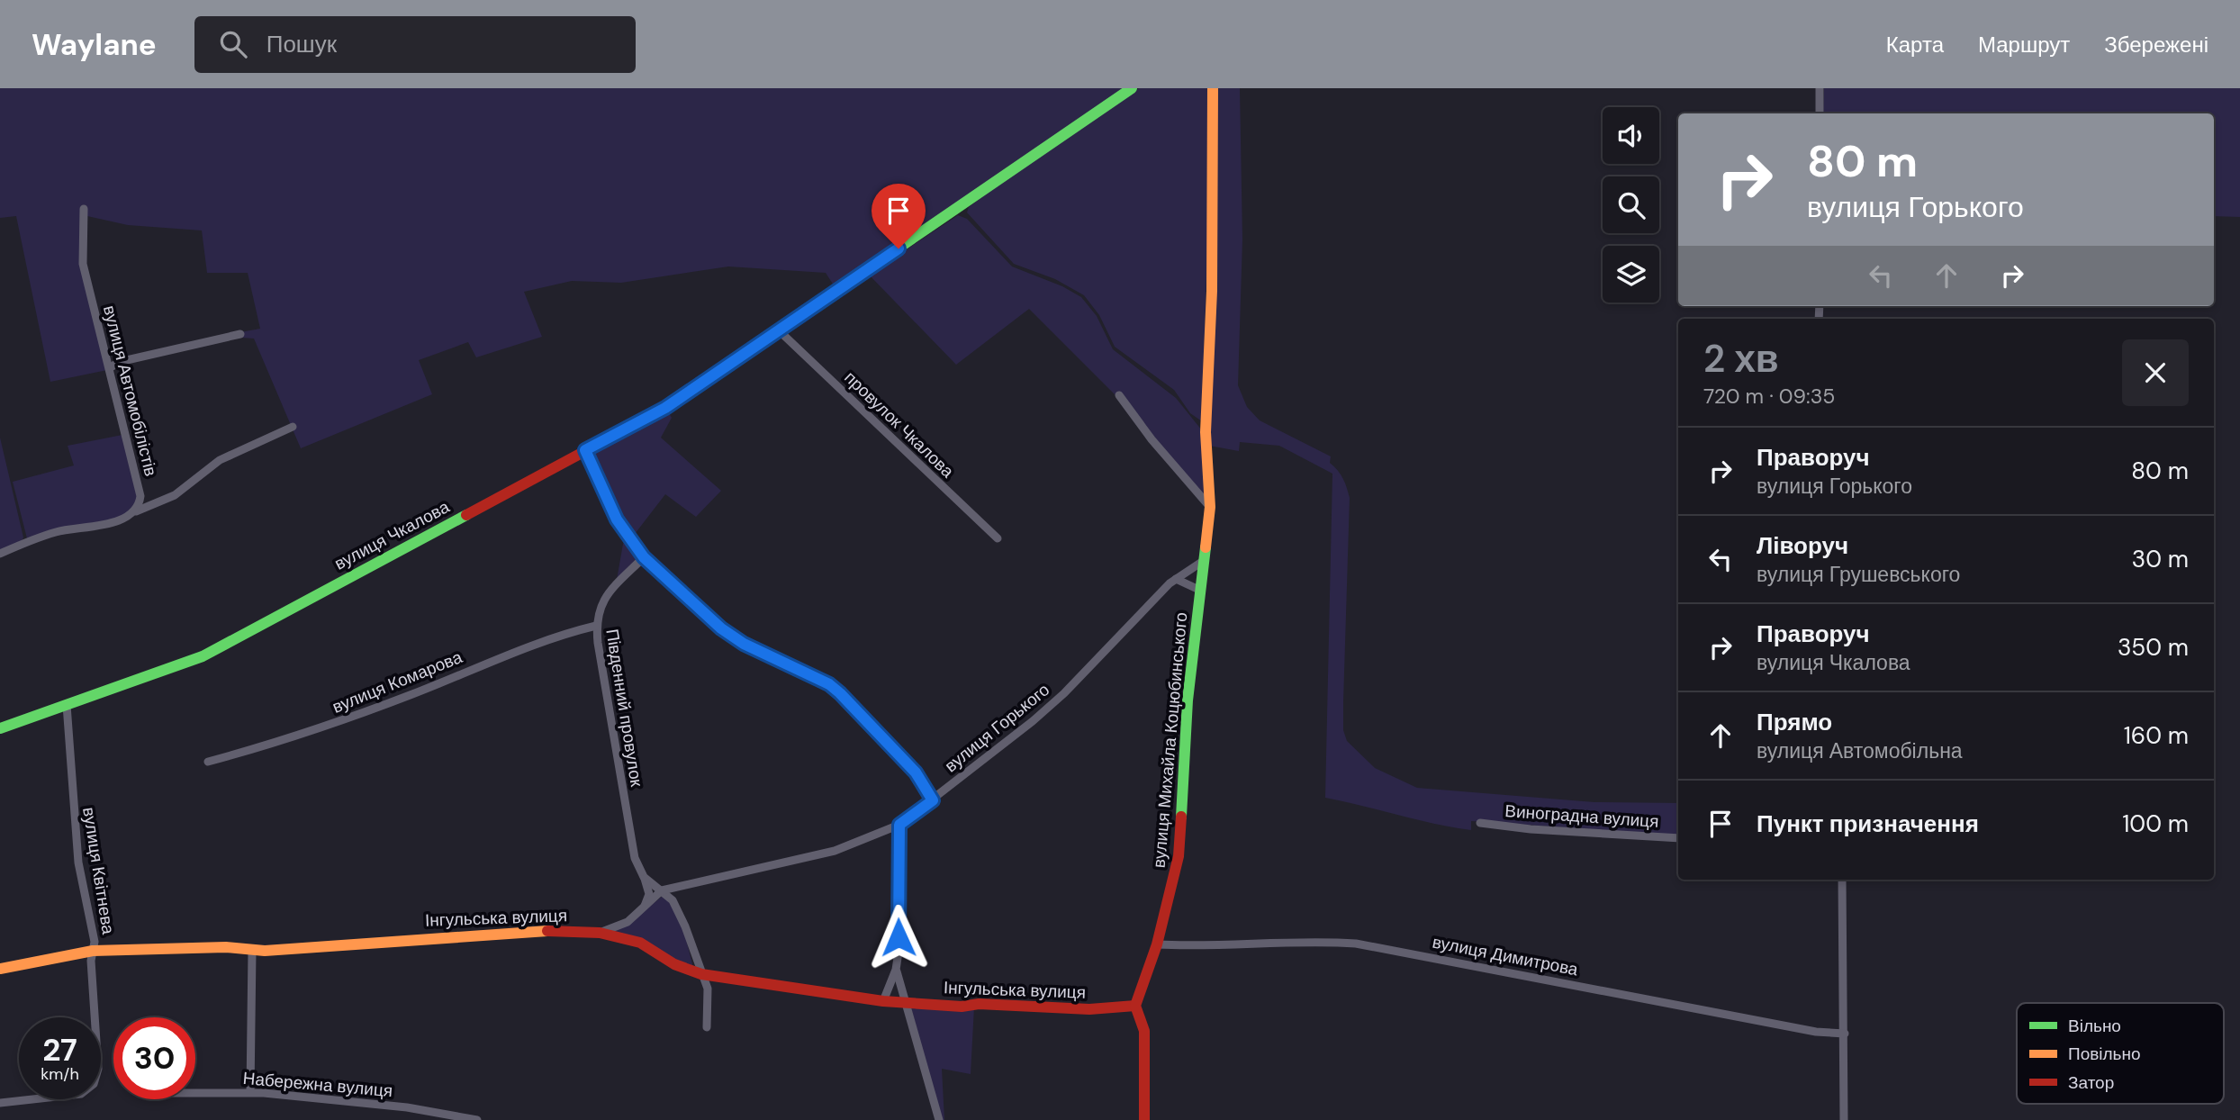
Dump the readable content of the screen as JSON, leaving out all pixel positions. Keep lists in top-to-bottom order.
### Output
{
  "streets": {
    "street": [
      "вулиця Автомобілістів",
      "провулок Чкалова",
      "вулиця Чкалова",
      "вулиця Комарова",
      "Південний провулок",
      "вулиця Горького",
      "вулиця Михайла Коцюбинського",
      "Виноградна вулиця",
      "вулиця Квітнева",
      "Інгульська вулиця",
      "вулиця Димитрова",
      "Набережна вулиця"
    ]
  },
  "crossings": [
    ["провулок Чкалова", "вулиця Чкалова"],
    ["вулиця Чкалова", "вулиця Квітнева"],
    ["вулиця Комарова", "Південний провулок"],
    ["вулиця Горького", "вулиця Михайла Коцюбинського"],
    ["вулиця Михайла Коцюбинського", "Інгульська вулиця"],
    ["вулиця Михайла Коцюбинського", "вулиця Димитрова"],
    ["вулиця Квітнева", "Інгульська вулиця"]
  ],
  "legend": ["Вільно", "Повільно", "Затор"],
  "page": {
    "header": "Waylane",
    "search": "Пошук",
    "nav": ["Карта", "Маршрут", "Збережені"],
    "turn": ["80 m", "вулиця Горького"],
    "heading": ["2 хв", "720 m · 09:35"],
    "list": [
      {
        "name": "Праворуч",
        "note": "вулиця Горького",
        "value": "80 m"
      },
      {
        "name": "Ліворуч",
        "note": "вулиця Грушевського",
        "value": "30 m"
      },
      {
        "name": "Праворуч",
        "note": "вулиця Чкалова",
        "value": "350 m"
      },
      {
        "name": "Прямо",
        "note": "вулиця Автомобільна",
        "value": "160 m"
      },
      {
        "name": "Пункт призначення",
        "value": "100 m"
      }
    ],
    "speed": "27 km/h",
    "limit": "30"
  }
}
